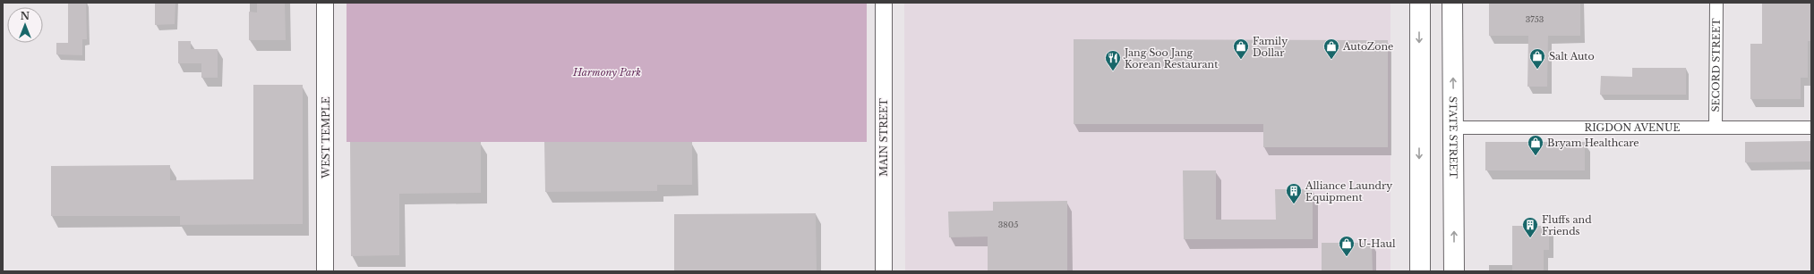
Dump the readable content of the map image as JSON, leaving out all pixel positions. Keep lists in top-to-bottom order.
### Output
{
  "streets": {
    "main road": ["STATE STREET"],
    "street": [
      "SECORD STREET",
      "RIGDON AVENUE",
      "WEST TEMPLE",
      "MAIN STREET"
    ]
  },
  "crossings": [
    ["SECORD STREET", "RIGDON AVENUE"],
    ["RIGDON AVENUE", "STATE STREET"]
  ],
  "parks": ["Harmony Park"],
  "places": {
    "shop": [
      "Family Dollar",
      "AutoZone",
      "Salt Auto",
      "Bryam Healthcare",
      "U-Haul"
    ],
    "restaurant": ["Jang Soo Jang Korean Restaurant"],
    "building": ["Alliance Laundry Equipment", "Fluffs and Friends"]
  },
  "house_numbers": ["3753", "3805"],
  "north": "top"
}
